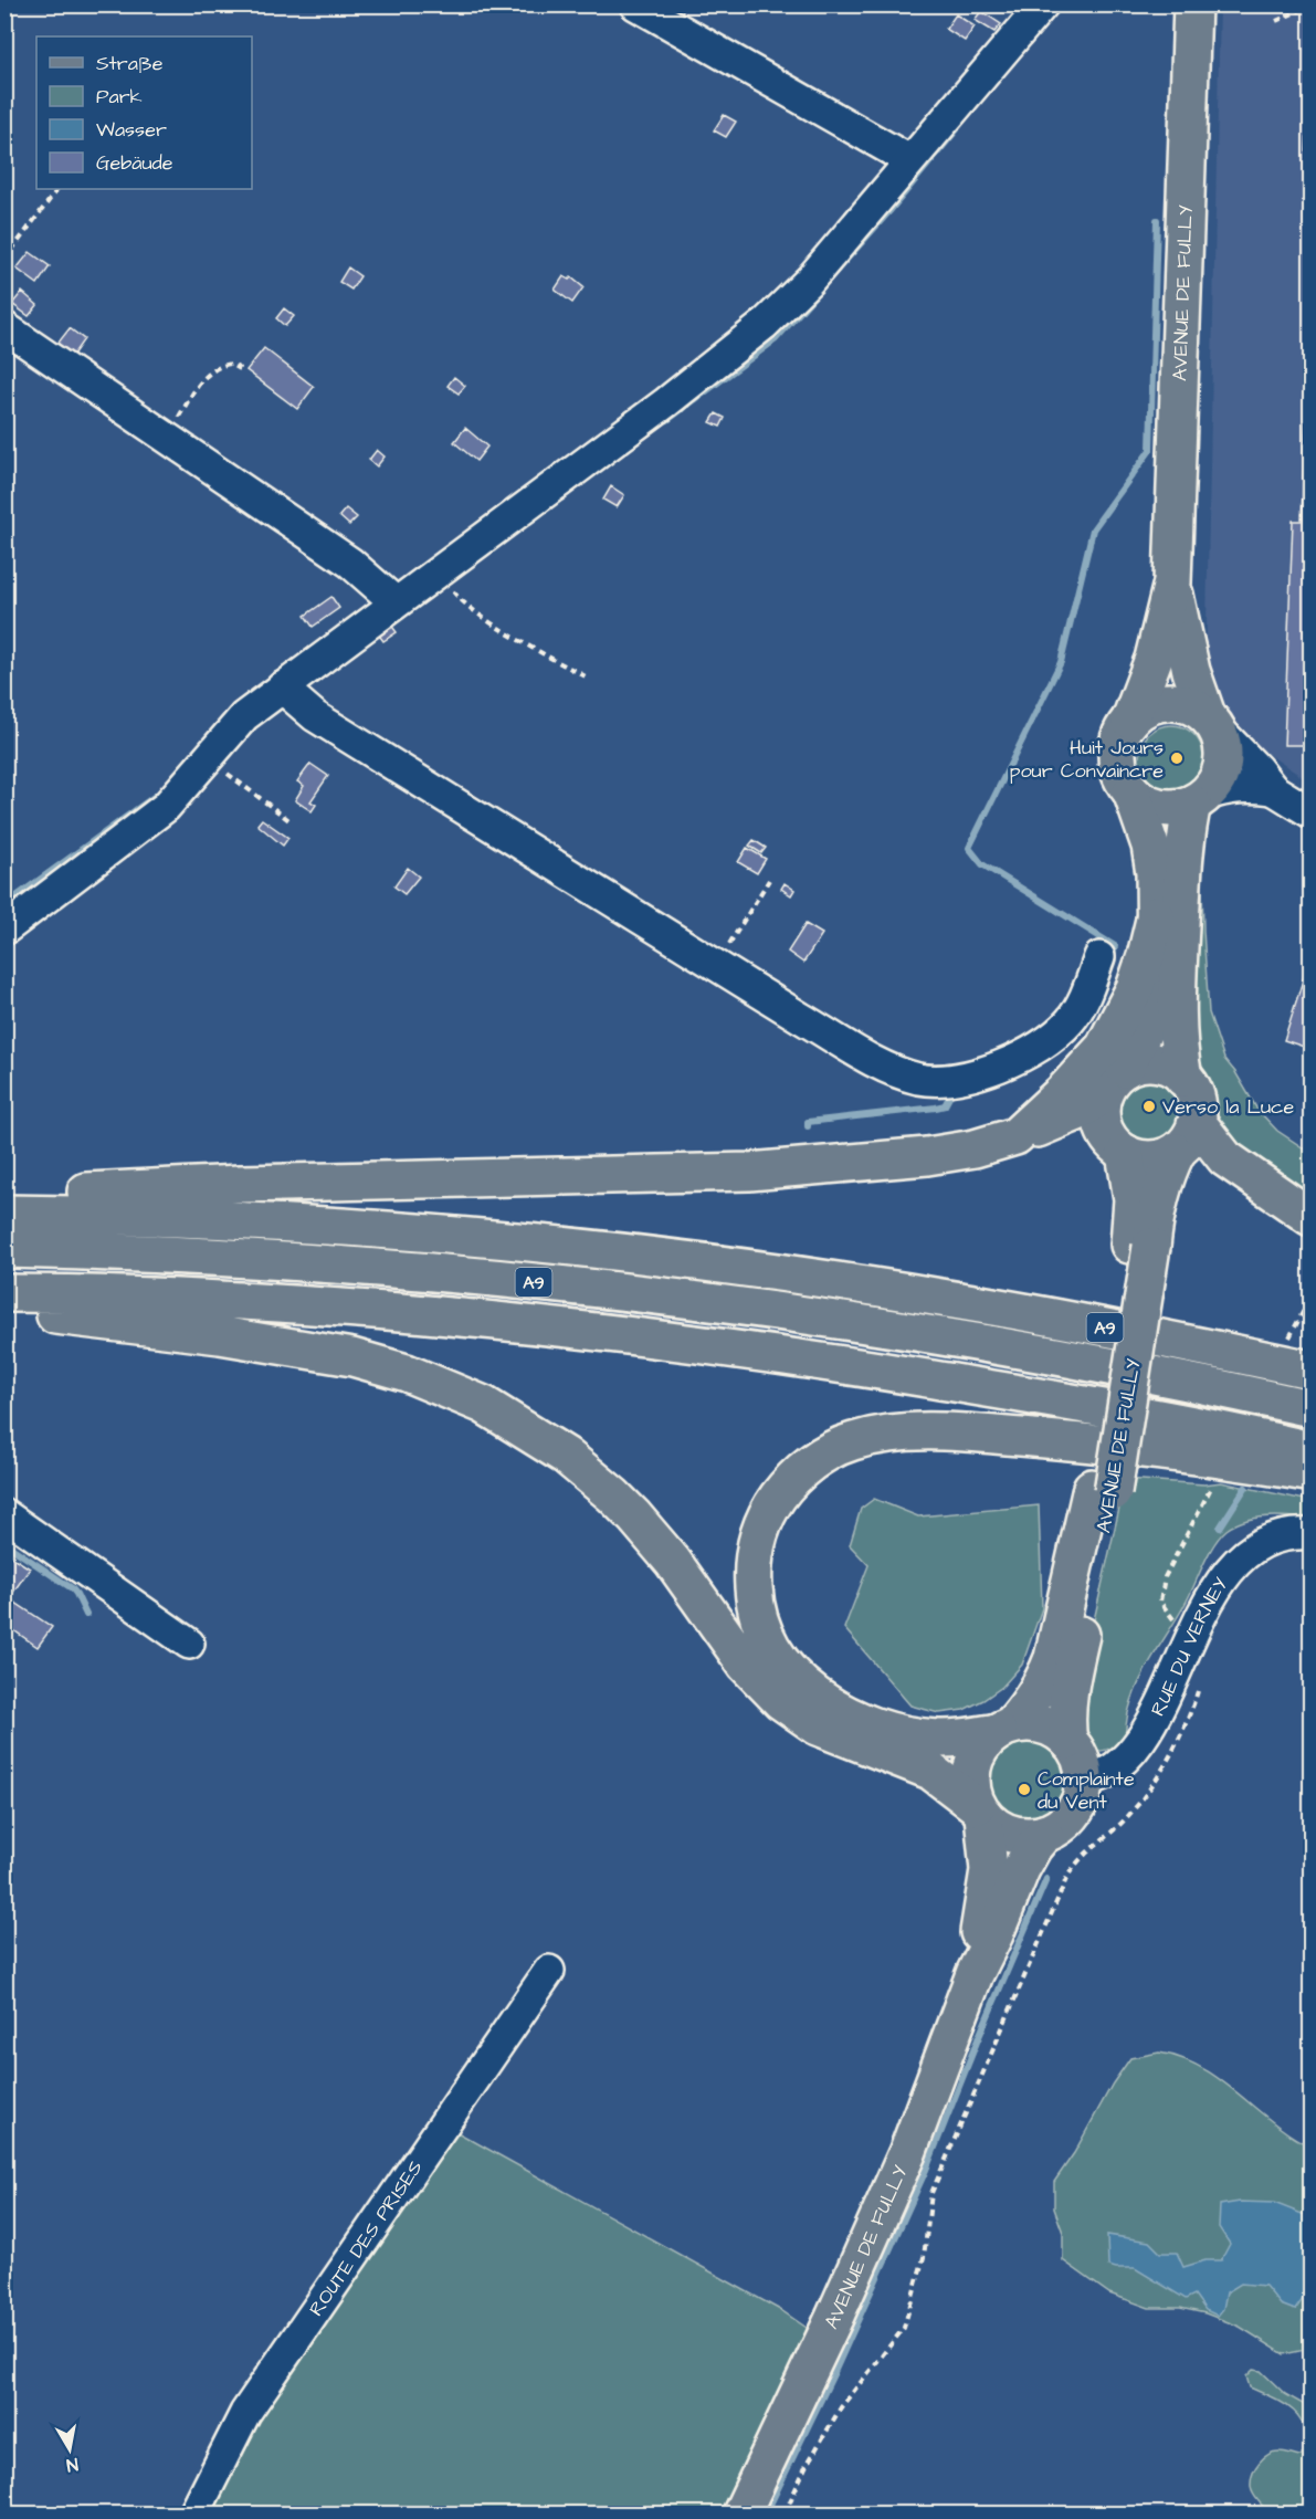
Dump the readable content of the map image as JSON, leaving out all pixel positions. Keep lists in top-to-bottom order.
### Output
{
  "streets": {
    "main road": ["AVENUE DE FULLY", "A9"],
    "street": ["RUE DU VERNEY", "ROUTE DES PRISES"]
  },
  "crossings": [
    ["AVENUE DE FULLY", "RUE DU VERNEY"]
  ],
  "places": ["Huit Jours pour Convaincre", "Verso la Luce", "Complainte du Vent"],
  "legend": [
    "Straße",
    "Park",
    "Wasser",
    "Gebäude"
  ],
  "north": "bottom"
}
